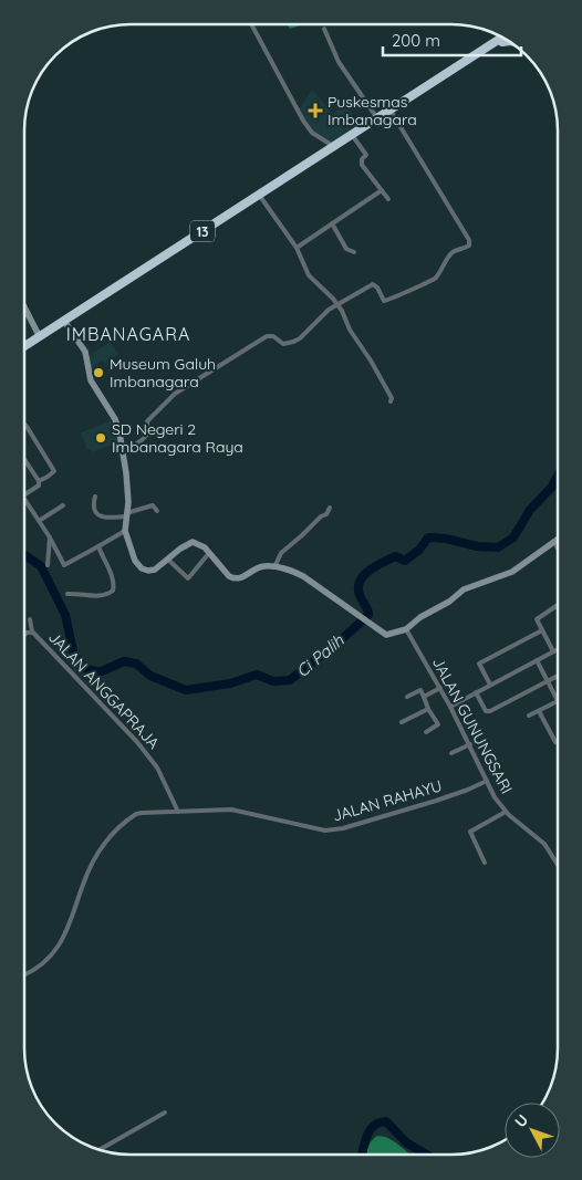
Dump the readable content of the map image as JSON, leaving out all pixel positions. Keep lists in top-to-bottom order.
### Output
{
  "streets": {
    "highway": ["13"],
    "street": ["JALAN ANGGAPRAJA", "JALAN GUNUNGSARI", "JALAN RAHAYU"]
  },
  "crossings": [
    ["JALAN ANGGAPRAJA", "JALAN RAHAYU"],
    ["JALAN GUNUNGSARI", "JALAN RAHAYU"]
  ],
  "districts": ["IMBANAGARA"],
  "water": ["Ci Palih"],
  "places": {
    "health": ["Puskesmas Imbanagara"],
    "other": ["Museum Galuh Imbanagara", "SD Negeri 2 Imbanagara Raya"]
  },
  "scale_bar": "200 m",
  "north": "top left"
}
